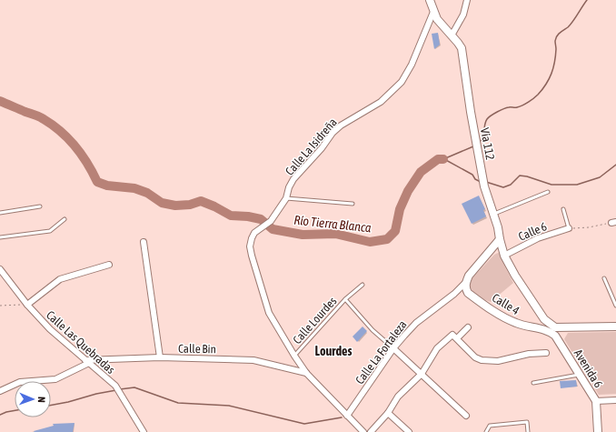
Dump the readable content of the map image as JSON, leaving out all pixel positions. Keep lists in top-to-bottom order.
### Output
{
  "streets": {
    "main road": ["Vía 112", "Calle 4", "Avenida 6"],
    "street": [
      "Calle La Isidreña",
      "Calle 6",
      "Calle Las Quebradas",
      "Calle Bin",
      "Calle La Fortaleza"
    ],
    "lane": ["Calle Lourdes"]
  },
  "crossings": [
    ["Vía 112", "Calle La Isidreña"],
    ["Calle La Isidreña", "Calle Lourdes"],
    ["Calle La Isidreña", "Calle Bin"],
    ["Calle La Isidreña", "Calle La Fortaleza"],
    ["Calle 4", "Calle La Fortaleza"],
    ["Calle Lourdes", "Calle La Fortaleza"],
    ["Calle Las Quebradas", "Calle Bin"]
  ],
  "districts": ["Lourdes"],
  "water": ["Río Tierra Blanca"],
  "north": "right"
}
